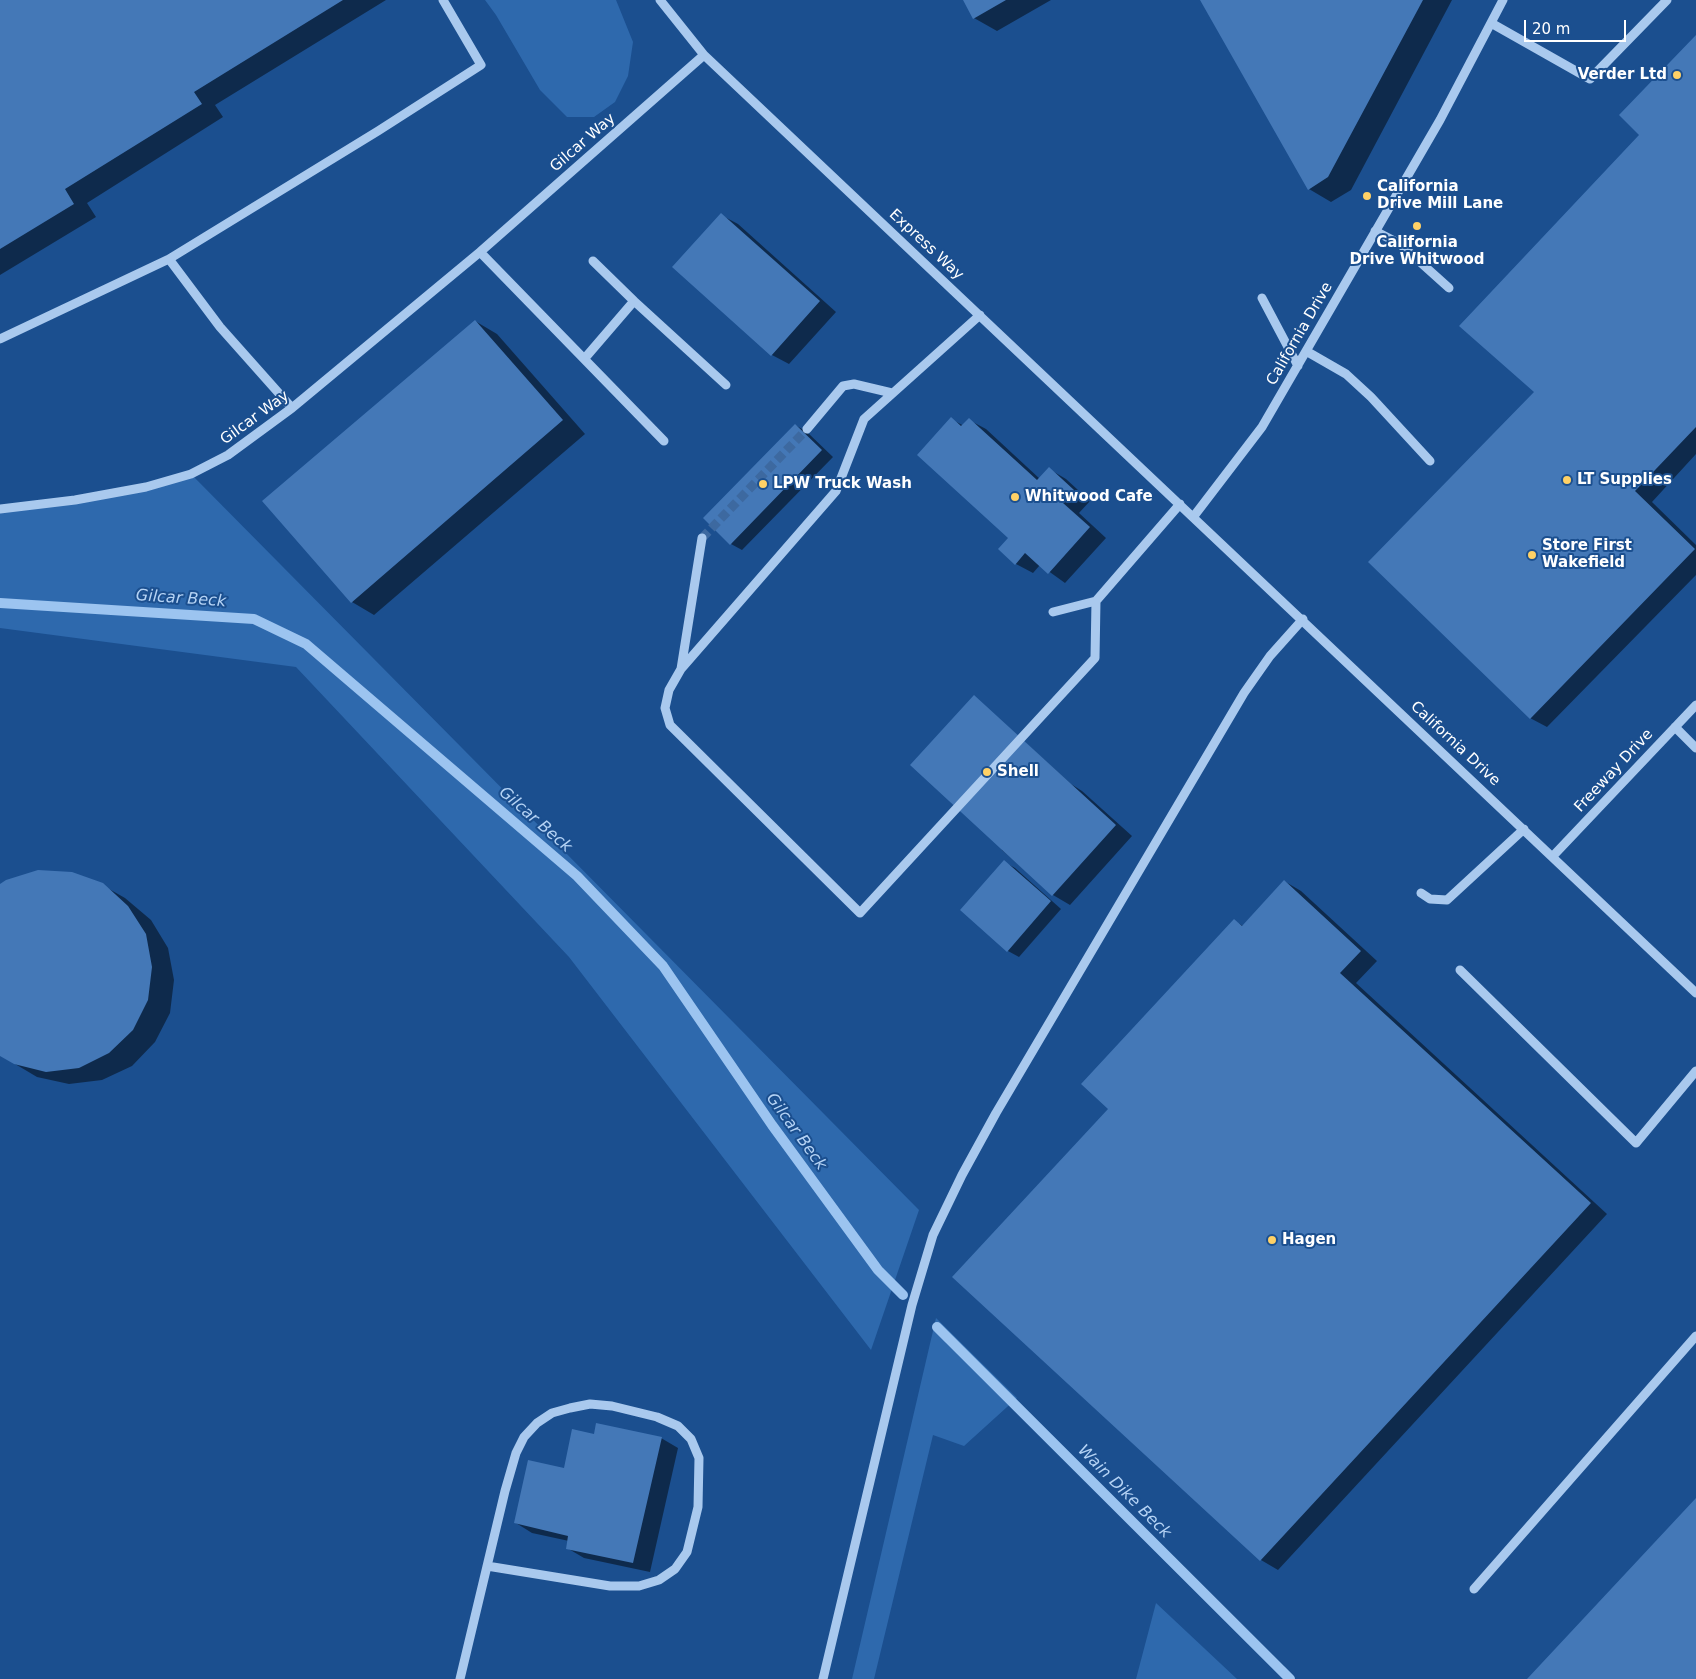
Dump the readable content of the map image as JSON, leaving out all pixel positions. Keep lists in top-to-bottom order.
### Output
{
  "streets": {
    "street": [
      "Gilcar Way",
      "Express Way",
      "California Drive",
      "Freeway Drive"
    ]
  },
  "crossings": [
    ["Gilcar Way", "Express Way"],
    ["Express Way", "California Drive"],
    ["California Drive", "Freeway Drive"]
  ],
  "water": ["Gilcar Beck", "Wain Dike Beck"],
  "places": [
    "Verder Ltd",
    "California Drive Mill Lane",
    "California Drive Whitwood",
    "LT Supplies",
    "LPW Truck Wash",
    "Whitwood Cafe",
    "Store First Wakefield",
    "Shell",
    "Hagen"
  ],
  "scale_bar": "20 m"
}
